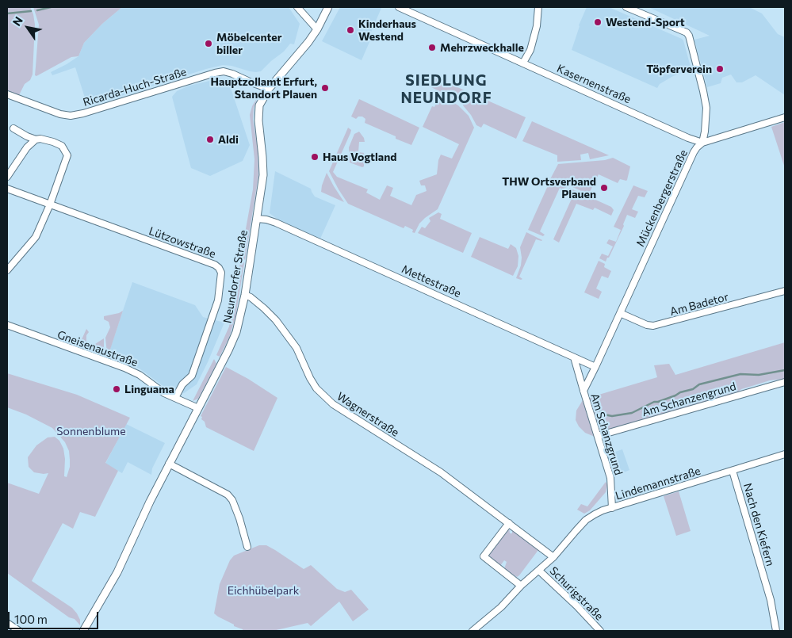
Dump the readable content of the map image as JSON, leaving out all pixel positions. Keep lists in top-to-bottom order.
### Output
{
  "streets": {
    "street": [
      "Kasernenstraße",
      "Ricarda-Huch-Straße",
      "Mückenbergerstraße",
      "Lützowstraße",
      "Neundorfer Straße",
      "Mettestraße",
      "Am Badetor",
      "Gneisenaustraße",
      "Am Schanzengrund",
      "Wagnerstraße",
      "Am Schanzgrund",
      "Lindemannstraße",
      "Nach den Kiefern",
      "Schurigstraße"
    ]
  },
  "crossings": [
    ["Kasernenstraße", "Mückenbergerstraße"],
    ["Ricarda-Huch-Straße", "Neundorfer Straße"],
    ["Mückenbergerstraße", "Mettestraße"],
    ["Mückenbergerstraße", "Am Badetor"],
    ["Mückenbergerstraße", "Am Schanzgrund"],
    ["Lützowstraße", "Gneisenaustraße"],
    ["Neundorfer Straße", "Mettestraße"],
    ["Neundorfer Straße", "Gneisenaustraße"],
    ["Neundorfer Straße", "Wagnerstraße"],
    ["Mettestraße", "Am Schanzgrund"],
    ["Am Schanzengrund", "Am Schanzgrund"],
    ["Wagnerstraße", "Lindemannstraße"],
    ["Am Schanzgrund", "Lindemannstraße"],
    ["Lindemannstraße", "Nach den Kiefern"],
    ["Lindemannstraße", "Schurigstraße"]
  ],
  "districts": ["SIEDLUNG NEUNDORF"],
  "parks": ["Sonnenblume", "Eichhübelpark"],
  "places": [
    "Westend-Sport",
    "Kinderhaus Westend",
    "Möbelcenter biller",
    "Mehrzweckhalle",
    "Töpferverein",
    "Hauptzollamt Erfurt, Standort Plauen",
    "Aldi",
    "Haus Vogtland",
    "THW Ortsverband Plauen",
    "Linguama"
  ],
  "scale_bar": "100 m",
  "north": "top left"
}
